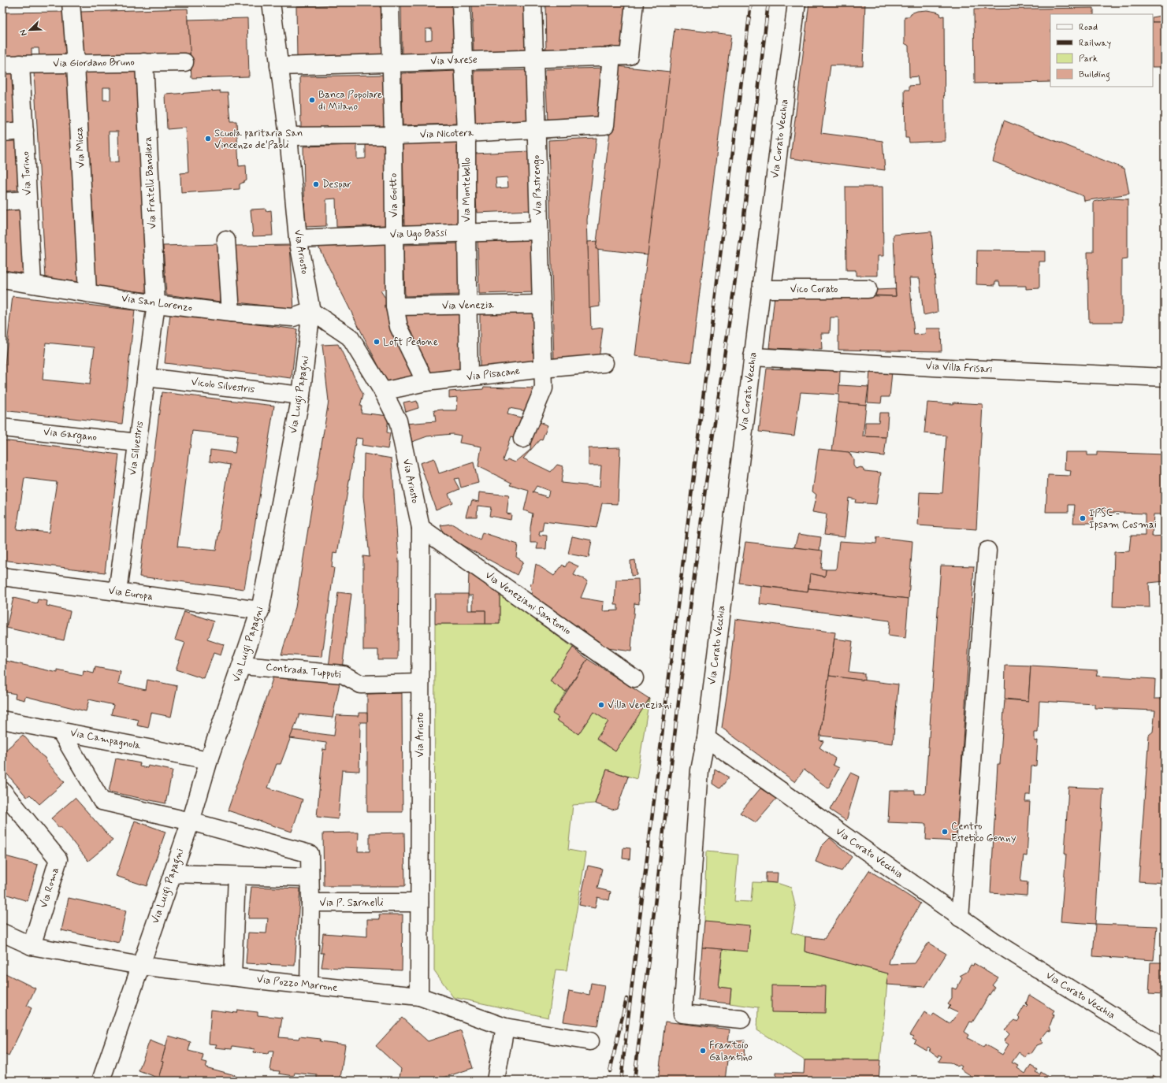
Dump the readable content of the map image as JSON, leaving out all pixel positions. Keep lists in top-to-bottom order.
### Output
{
  "streets": {
    "street": [
      "Via Varese",
      "Via Giordano Bruno",
      "Via Nicotera",
      "Via Corato Vecchia",
      "Via Micca",
      "Via Torino",
      "Via Fratelli Bandiera",
      "Via Pastrengo",
      "Via Montebello",
      "Via Goitto",
      "Via Ugo Bassi",
      "Via Ariosto",
      "Vico Corato",
      "Via San Lorenzo",
      "Via Venezia",
      "Via Villa Frisari",
      "Via Pisacane",
      "Vicolo Silvestris",
      "Via Luigi Papagni",
      "Via Gargano",
      "Via Silvestris",
      "Via Europa",
      "Via Veneziani Santonio",
      "Contrada Tupputi",
      "Via Campagnola",
      "Via Roma",
      "Via P. Sarnelli",
      "Via Pozzo Marrone"
    ]
  },
  "crossings": [
    ["Via Varese", "Via Nicotera"],
    ["Via Varese", "Via Pastrengo"],
    ["Via Varese", "Via Montebello"],
    ["Via Varese", "Via Goitto"],
    ["Via Varese", "Via Ariosto"],
    ["Via Giordano Bruno", "Via Micca"],
    ["Via Giordano Bruno", "Via Torino"],
    ["Via Giordano Bruno", "Via Fratelli Bandiera"],
    ["Via Nicotera", "Via Pastrengo"],
    ["Via Nicotera", "Via Montebello"],
    ["Via Nicotera", "Via Goitto"],
    ["Via Nicotera", "Via Ariosto"],
    ["Via Corato Vecchia", "Vico Corato"],
    ["Via Corato Vecchia", "Via Villa Frisari"],
    ["Via Micca", "Via San Lorenzo"],
    ["Via Torino", "Via San Lorenzo"],
    ["Via Fratelli Bandiera", "Via San Lorenzo"],
    ["Via Fratelli Bandiera", "Via Silvestris"],
    ["Via Pastrengo", "Via Ugo Bassi"],
    ["Via Pastrengo", "Via Venezia"],
    ["Via Pastrengo", "Via Pisacane"],
    ["Via Montebello", "Via Ugo Bassi"],
    ["Via Montebello", "Via Venezia"],
    ["Via Montebello", "Via Pisacane"],
    ["Via Goitto", "Via Ugo Bassi"],
    ["Via Goitto", "Via Venezia"],
    ["Via Goitto", "Via Pisacane"],
    ["Via Ugo Bassi", "Via Ariosto"],
    ["Via Ariosto", "Via San Lorenzo"],
    ["Via Ariosto", "Via Pisacane"],
    ["Via Ariosto", "Via Luigi Papagni"],
    ["Via Ariosto", "Via Veneziani Santonio"],
    ["Via Ariosto", "Contrada Tupputi"],
    ["Via Ariosto", "Via P. Sarnelli"],
    ["Via Ariosto", "Via Pozzo Marrone"],
    ["Via San Lorenzo", "Via Luigi Papagni"],
    ["Via San Lorenzo", "Via Silvestris"],
    ["Vicolo Silvestris", "Via Luigi Papagni"],
    ["Vicolo Silvestris", "Via Silvestris"],
    ["Via Luigi Papagni", "Via Europa"],
    ["Via Luigi Papagni", "Contrada Tupputi"],
    ["Via Luigi Papagni", "Via Campagnola"],
    ["Via Luigi Papagni", "Via Pozzo Marrone"],
    ["Via Gargano", "Via Silvestris"],
    ["Via Silvestris", "Via Europa"],
    ["Via Roma", "Via Pozzo Marrone"],
    ["Via P. Sarnelli", "Via Pozzo Marrone"]
  ],
  "places": [
    "Banca Popolare di Milano",
    "Scuola paritaria San Vincenzo de'Paoli",
    "Despar",
    "Loft Pedone",
    "IPSC - Ipsam Cosmai",
    "Villa Veneziani",
    "Centro Estetico Genny",
    "Frantoio Galantino"
  ],
  "legend": [
    "Road",
    "Railway",
    "Park",
    "Building"
  ],
  "north": "bottom left"
}
